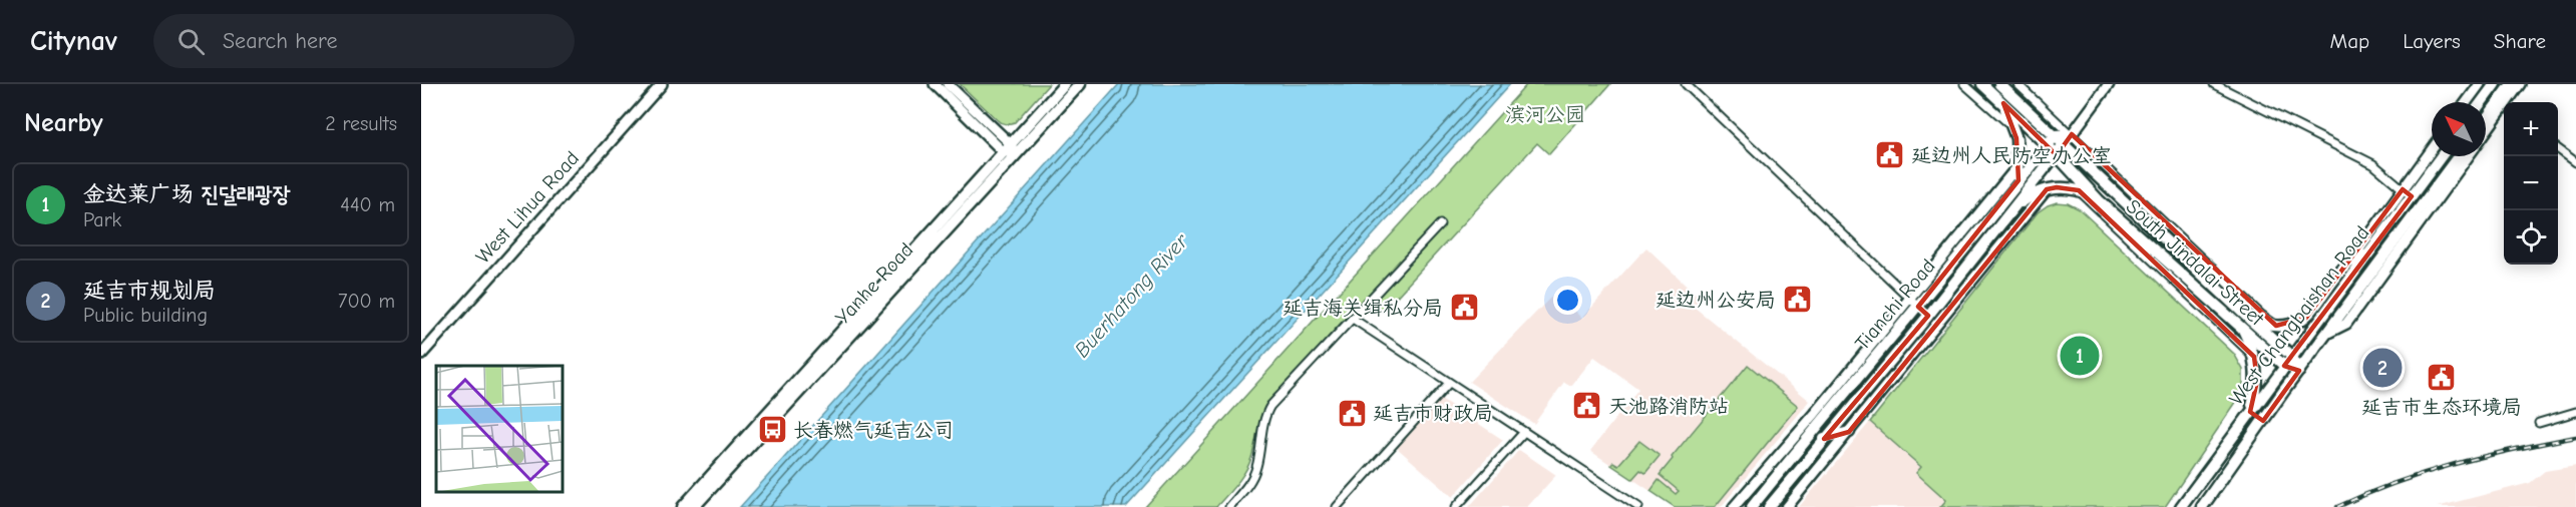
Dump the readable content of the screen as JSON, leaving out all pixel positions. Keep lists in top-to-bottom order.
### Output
{
  "streets": {
    "main road": [
      "South Jindalai Street",
      "Yanhe Road",
      "Tianchi Road",
      "West Changbaishan Road"
    ],
    "street": ["West Lihua Road"]
  },
  "crossings": [
    ["South Jindalai Street", "Tianchi Road"],
    ["South Jindalai Street", "West Changbaishan Road"]
  ],
  "water": ["Buerhatong River"],
  "parks": ["滨河公园"],
  "places": {
    "public building": [
      "延边州人民防空办公室",
      "延边州公安局",
      "延吉海关缉私分局",
      "延吉市生态环境局",
      "天池路消防站",
      "延吉市财政局"
    ],
    "bus stop": ["长春燃气延吉公司"]
  },
  "north": "top left",
  "page": {
    "header": "Citynav",
    "search": "Search here",
    "nav": ["Map", "Layers", "Share"],
    "heading": ["Nearby", "2 results"],
    "map_buttons": ["+", "−"],
    "list": [
      {
        "mark": "1",
        "name": "金达莱广场 진달래광장",
        "note": "Park",
        "value": "440 m"
      },
      {
        "mark": "2",
        "name": "延吉市规划局",
        "note": "Public building",
        "value": "700 m"
      }
    ],
    "pins": ["1", "2"]
  }
}
